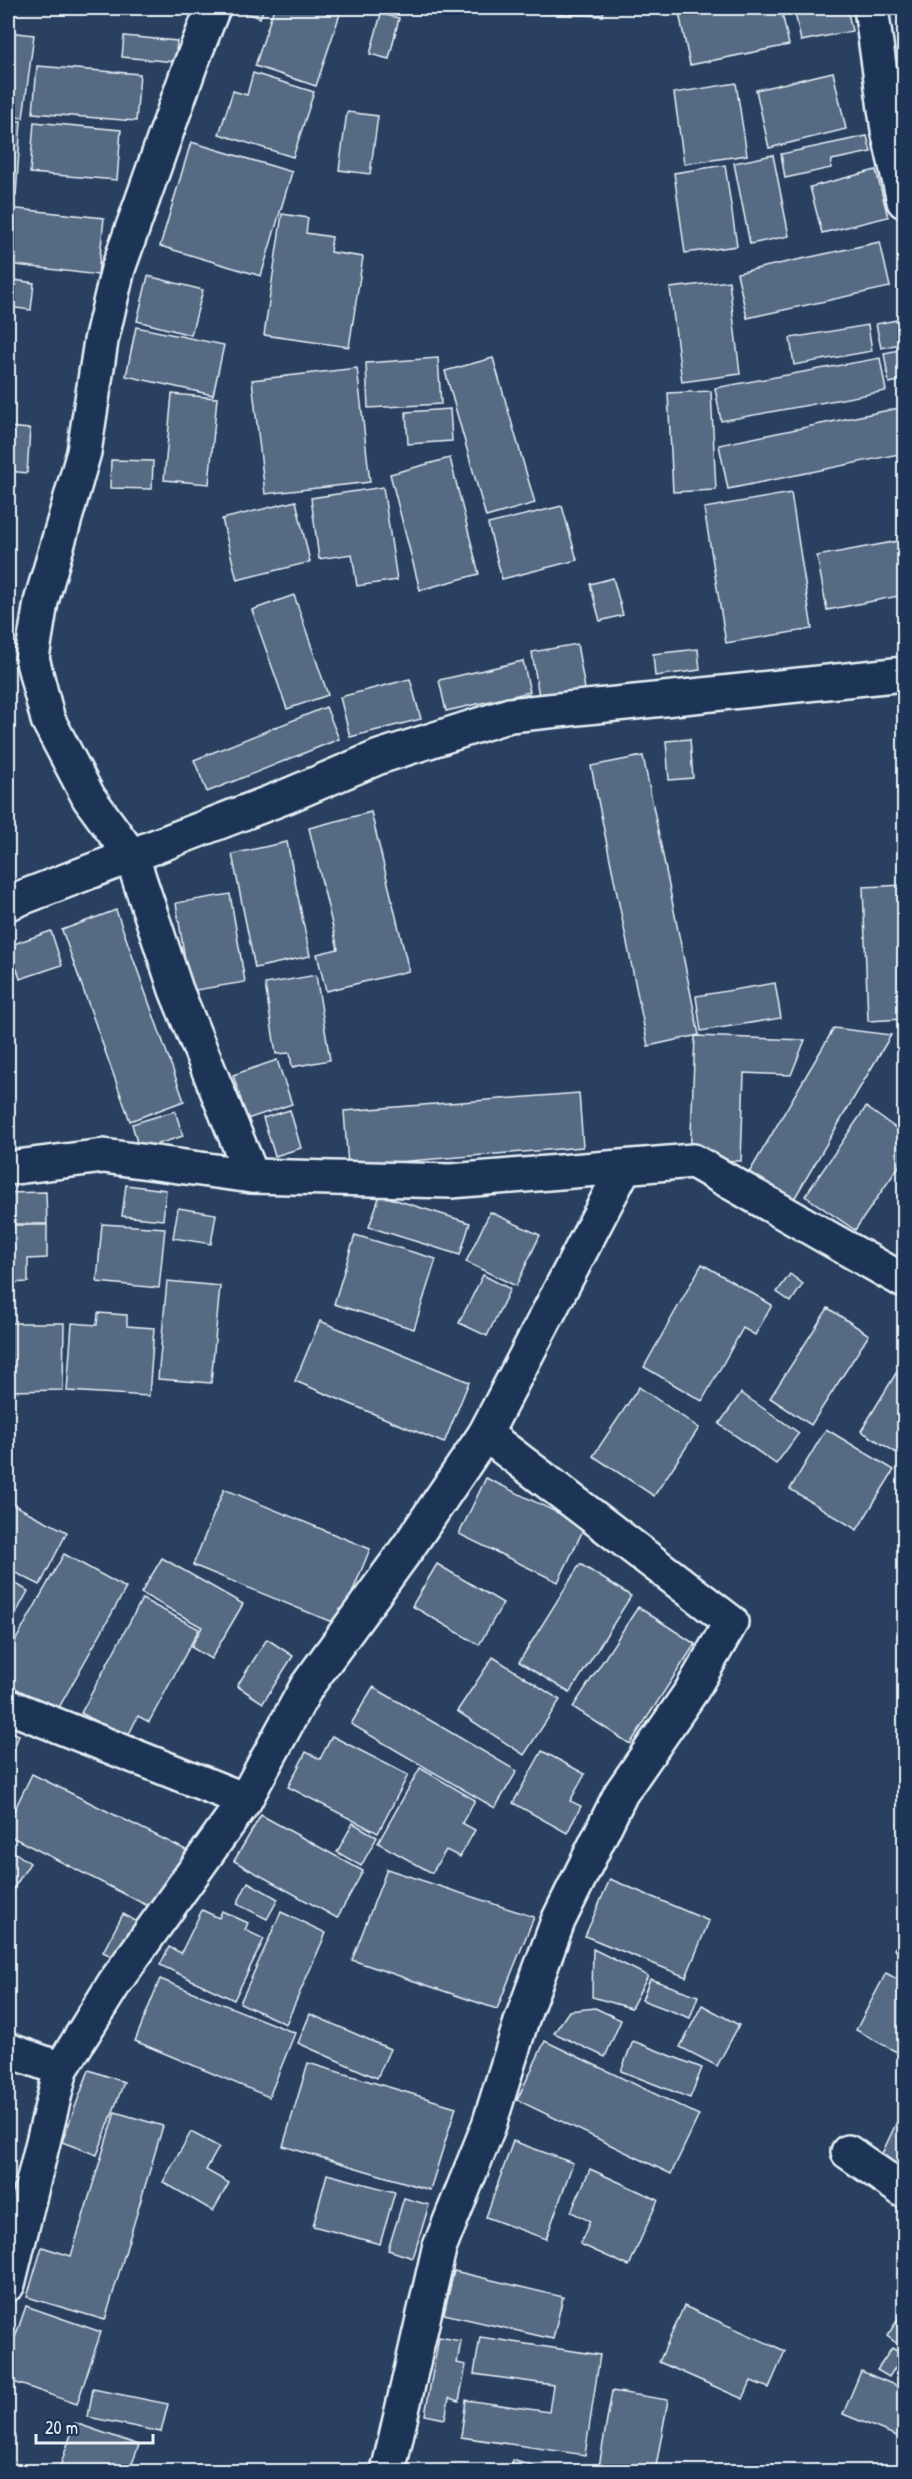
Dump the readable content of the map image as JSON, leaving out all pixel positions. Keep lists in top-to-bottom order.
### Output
{
  "scale_bar": "20 m"
}
